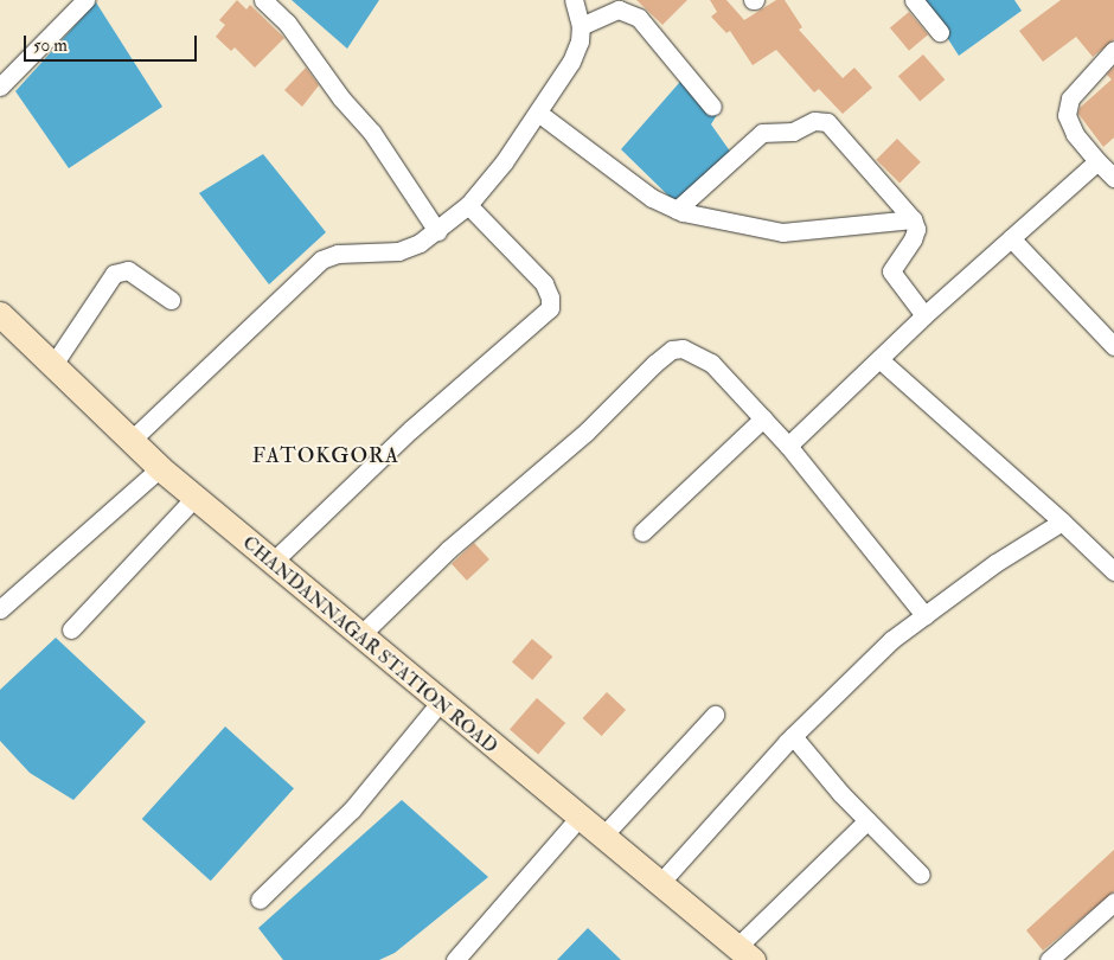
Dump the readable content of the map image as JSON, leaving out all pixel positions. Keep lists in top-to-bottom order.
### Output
{
  "streets": {
    "main road": ["CHANDANNAGAR STATION ROAD"]
  },
  "districts": ["FATOKGORA"],
  "scale_bar": "50 m"
}
